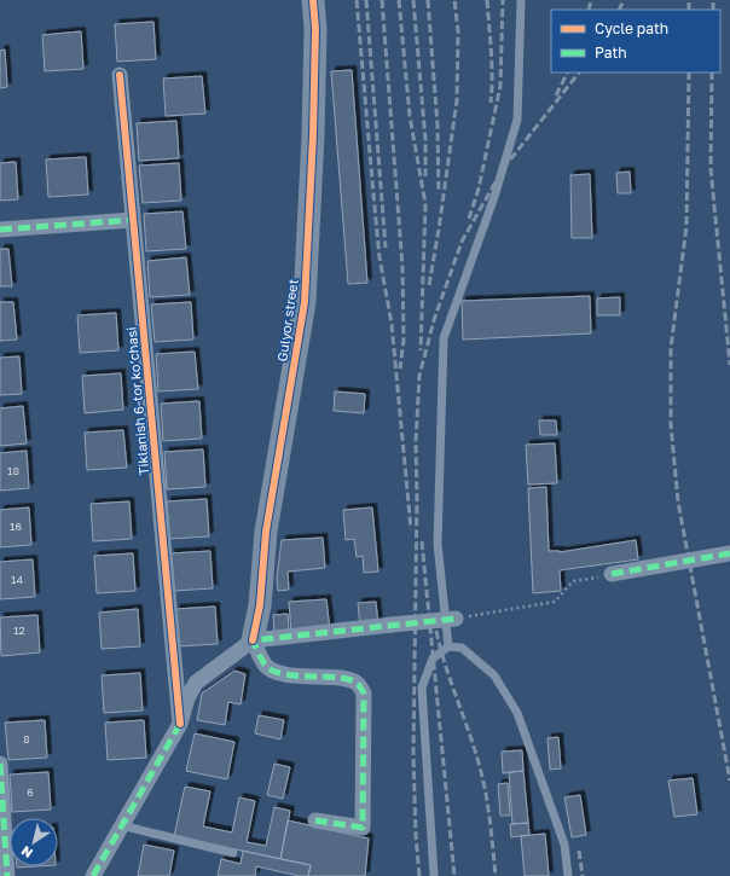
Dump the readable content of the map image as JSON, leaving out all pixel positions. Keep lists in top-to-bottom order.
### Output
{
  "streets": {
    "street": ["Gulyor street", "Tiklanish 6-tor ko‘chasi"]
  },
  "house_numbers": [
    "18",
    "16",
    "14",
    "12",
    "8",
    "6"
  ],
  "legend": ["Cycle path", "Path"],
  "north": "bottom left"
}
